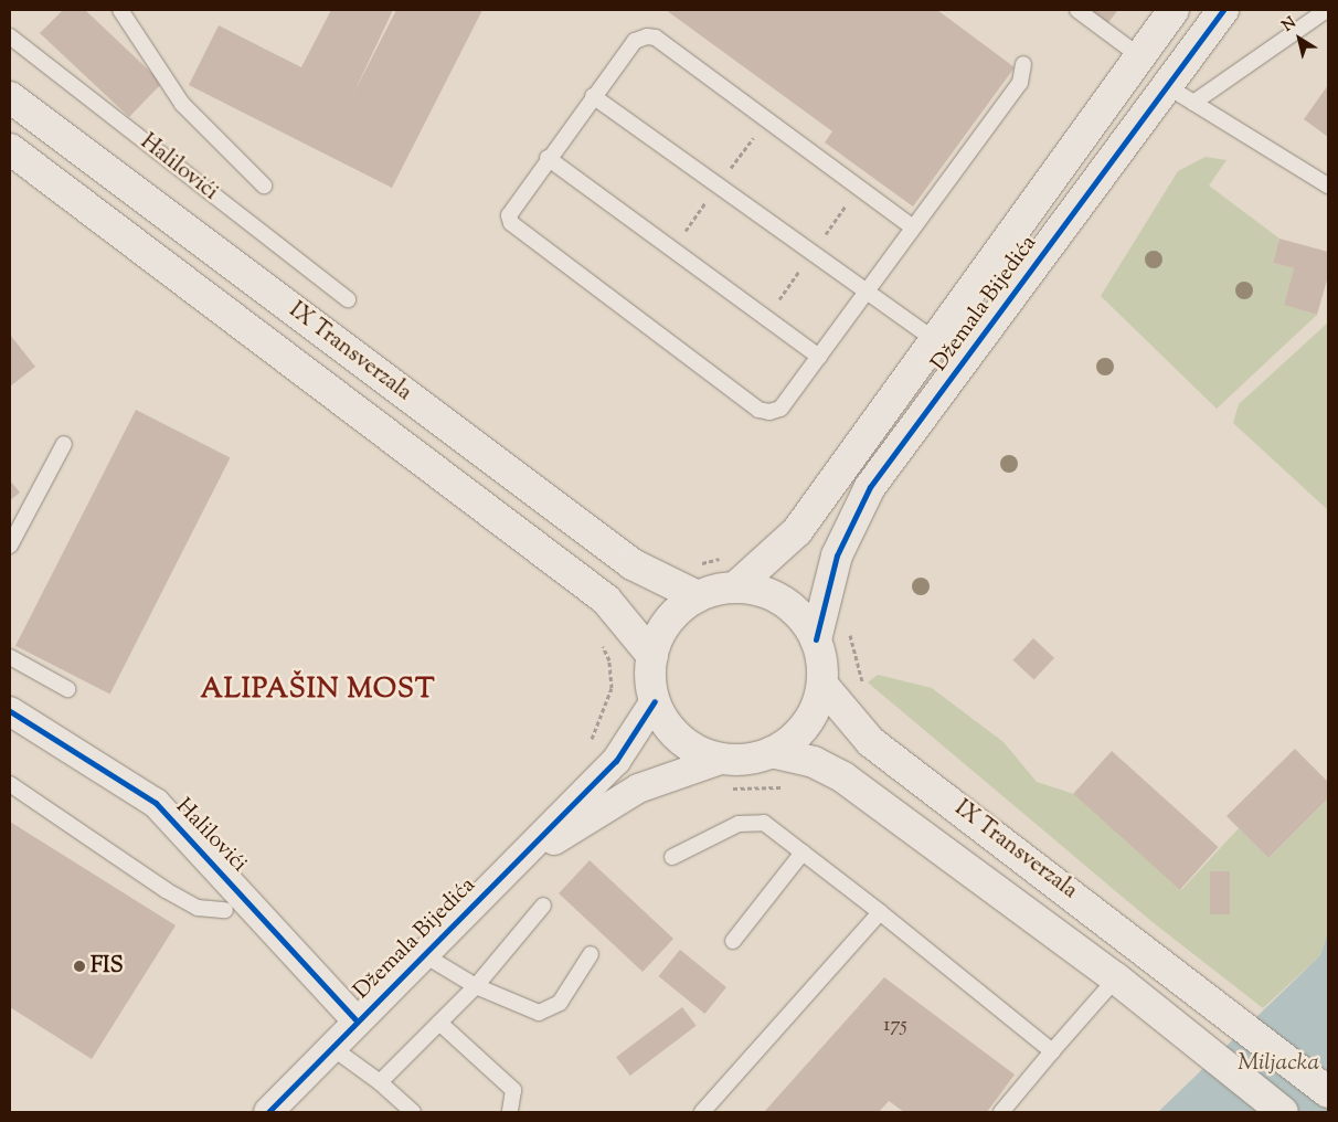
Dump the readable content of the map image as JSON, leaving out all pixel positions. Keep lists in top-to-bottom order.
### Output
{
  "streets": {
    "main road": ["Džemala Bijedića", "IX Transverzala"],
    "street": ["Halilovići"]
  },
  "crossings": [
    ["Halilovići", "Džemala Bijedića"],
    ["Džemala Bijedića", "IX Transverzala"]
  ],
  "districts": ["ALIPAŠIN MOST"],
  "water": ["Miljacka"],
  "places": ["FIS"],
  "house_numbers": ["175"],
  "north": "top left"
}
